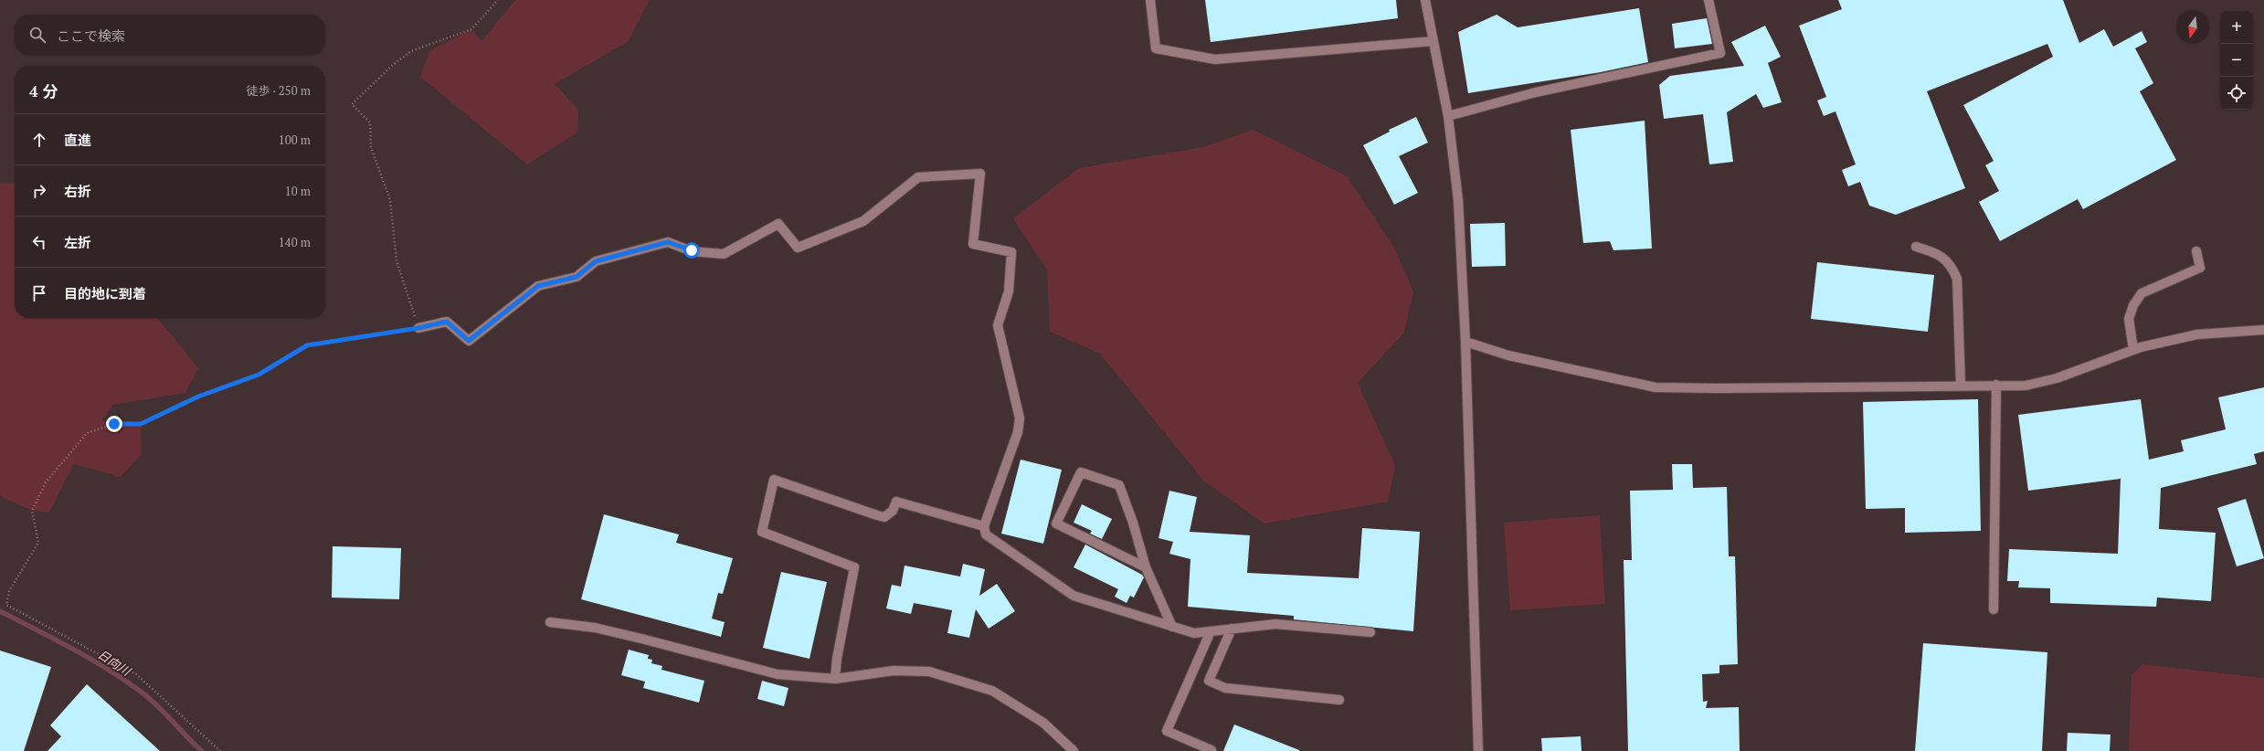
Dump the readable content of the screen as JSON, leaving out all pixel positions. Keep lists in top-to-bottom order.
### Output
{
  "water": ["日向川"],
  "north": "bottom",
  "page": {
    "map_buttons": ["+", "−"],
    "search": "ここで検索",
    "heading": ["4 分", "徒歩 · 250 m"],
    "list": [
      ["直進", "100 m"],
      ["右折", "10 m"],
      ["左折", "140 m"],
      "目的地に到着"
    ]
  }
}
